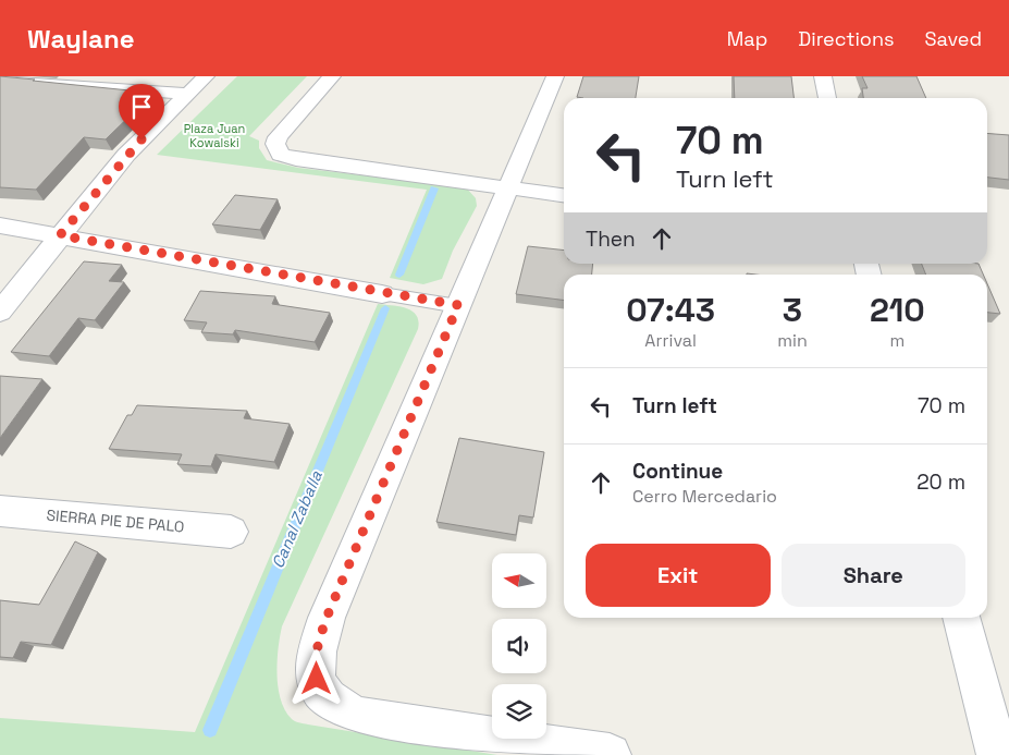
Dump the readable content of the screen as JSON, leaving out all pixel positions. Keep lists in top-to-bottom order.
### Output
{
  "streets": {
    "street": ["SIERRA PIE DE PALO"]
  },
  "water": ["Canal Zaballa"],
  "parks": ["Plaza Juan Kowalski"],
  "north": "left",
  "page": {
    "header": "Waylane",
    "nav": ["Map", "Directions", "Saved"],
    "turn": ["70 m", "Turn left"],
    "then": "Then",
    "eta": [
      "07:43",
      "Arrival",
      "3",
      "min",
      "210",
      "m"
    ],
    "list": [
      {
        "name": "Turn left",
        "value": "70 m"
      },
      {
        "name": "Continue",
        "note": "Cerro Mercedario",
        "value": "20 m"
      }
    ],
    "buttons": ["Exit", "Share"]
  }
}
